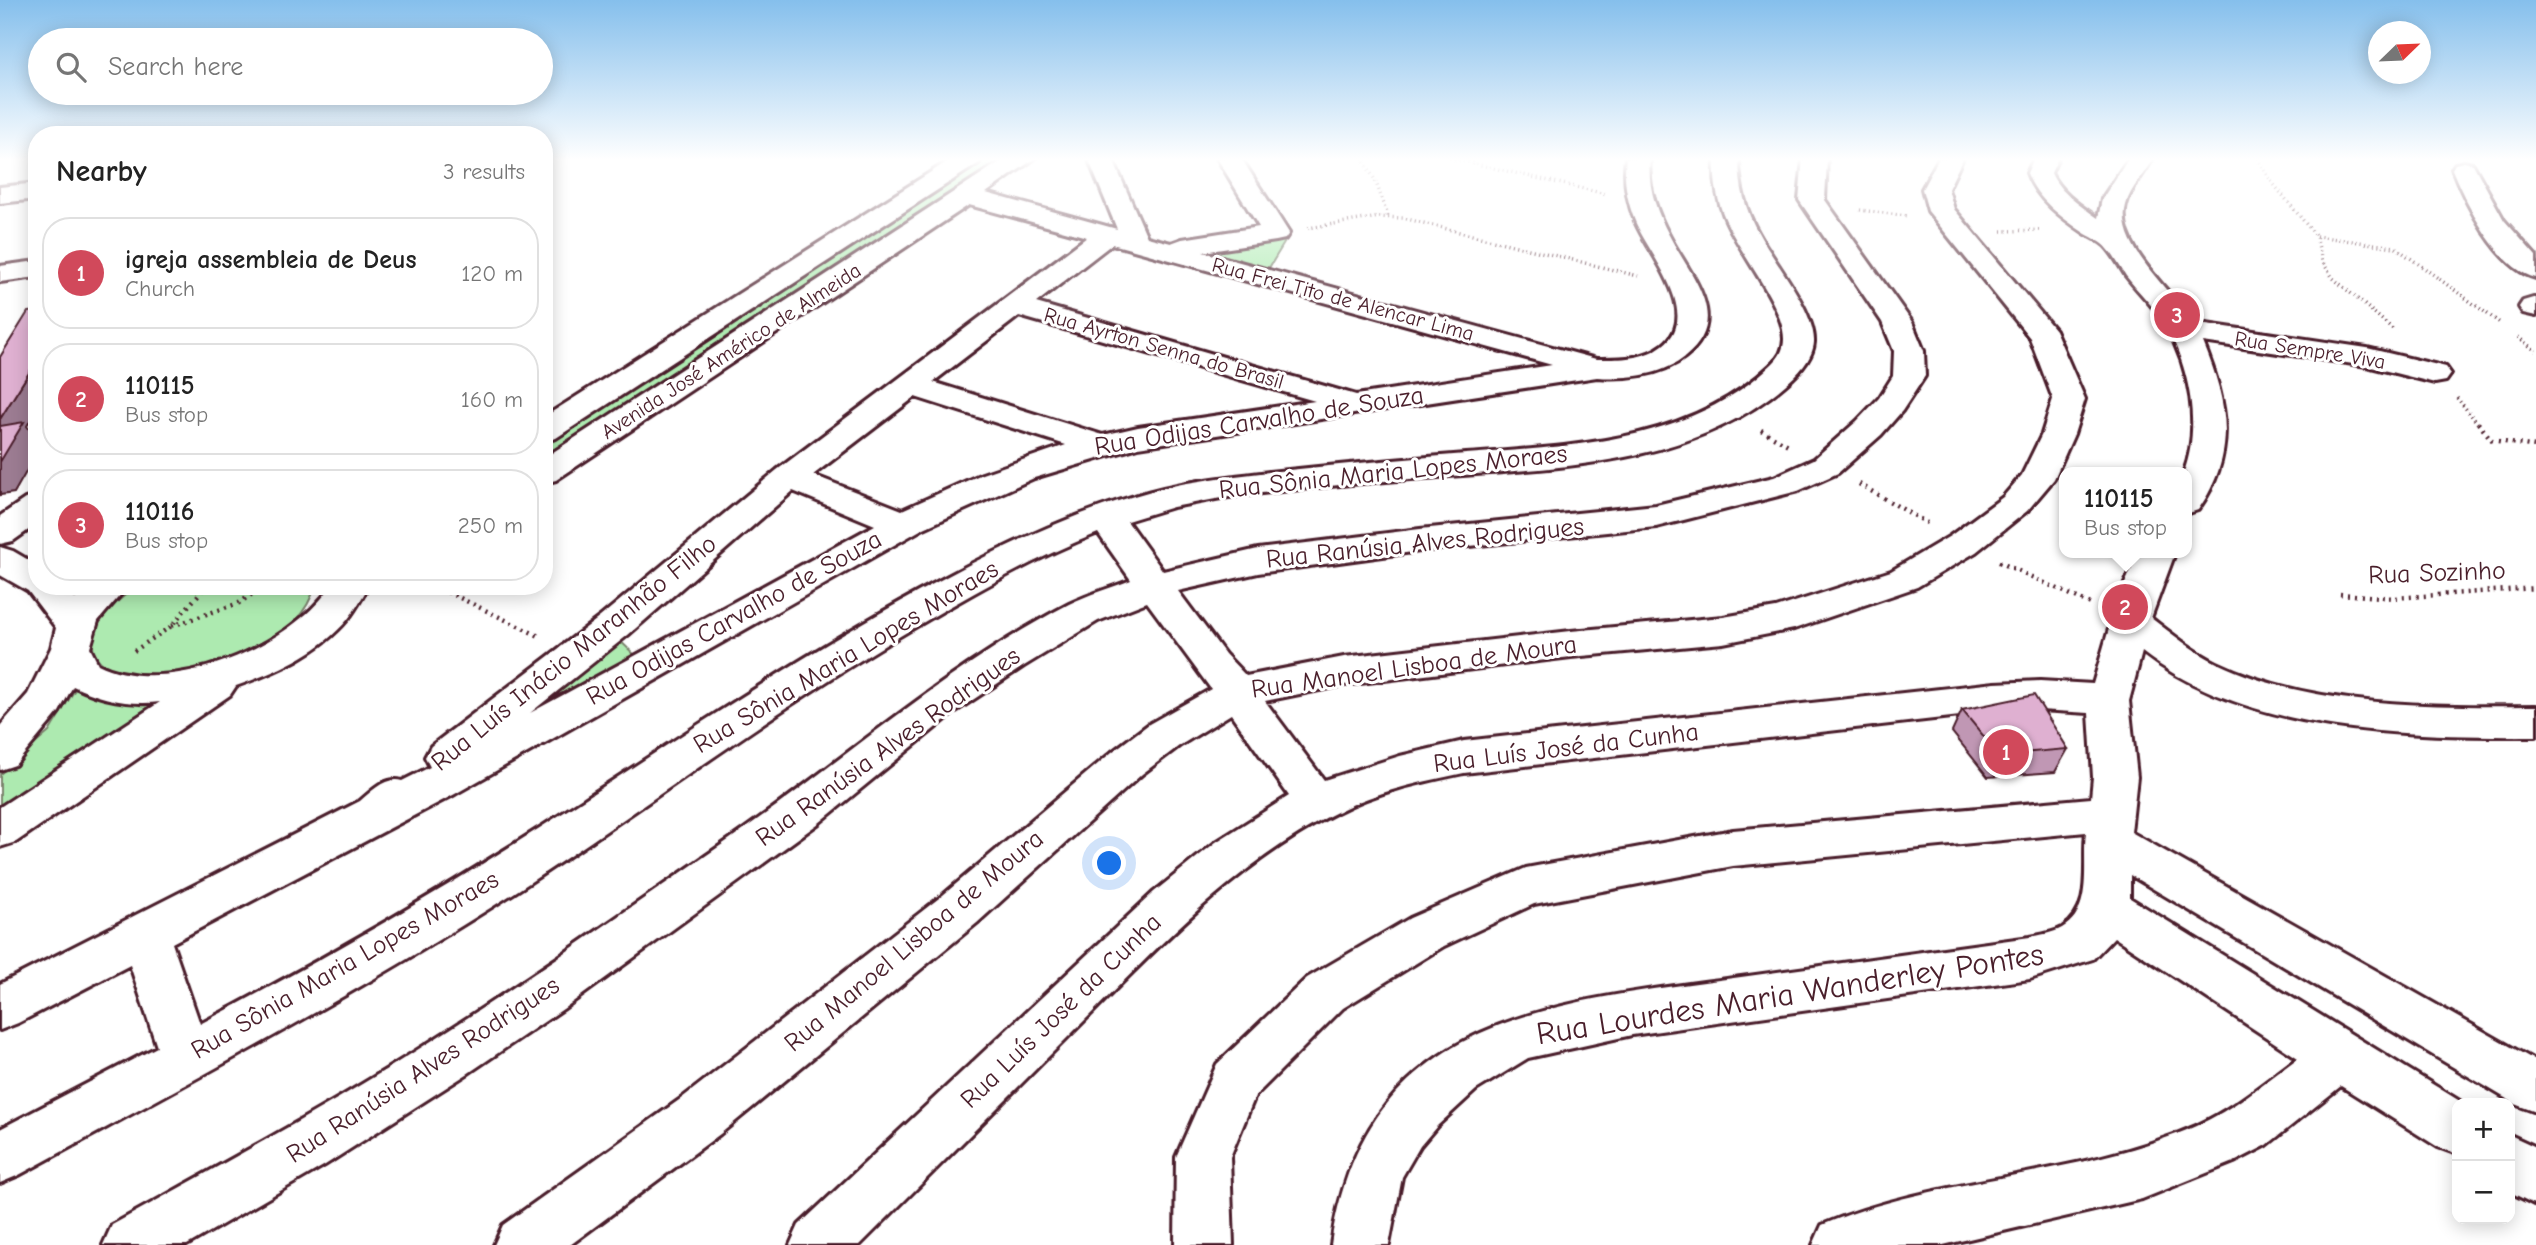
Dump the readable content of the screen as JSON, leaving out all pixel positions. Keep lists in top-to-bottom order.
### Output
{
  "streets": {
    "street": [
      "Rua Frei Tito de Alencar Lima",
      "Rua Ayrton Senna do Brasil",
      "Rua Sempre Viva",
      "Avenida José Américo de Almeida",
      "Rua Odijas Carvalho de Souza",
      "Rua Sônia Maria Lopes Moraes",
      "Rua Ranúsia Alves Rodrigues",
      "Rua Luís Inácio Maranhão Filho",
      "Rua Manoel Lisboa de Moura",
      "Rua Luís José da Cunha",
      "Rua Lourdes Maria Wanderley Pontes"
    ],
    "path": ["Rua Sozinho"]
  },
  "crossings": [
    ["Rua Frei Tito de Alencar Lima", "Rua Odijas Carvalho de Souza"],
    ["Rua Frei Tito de Alencar Lima", "Rua Luís Inácio Maranhão Filho"],
    ["Rua Ayrton Senna do Brasil", "Rua Odijas Carvalho de Souza"],
    ["Rua Ayrton Senna do Brasil", "Rua Luís Inácio Maranhão Filho"],
    ["Rua Odijas Carvalho de Souza", "Rua Luís Inácio Maranhão Filho"]
  ],
  "north": "top right",
  "page": {
    "search": "Search here",
    "heading": ["Nearby", "3 results"],
    "list": [
      {
        "mark": "1",
        "name": "igreja assembleia de Deus",
        "note": "Church",
        "value": "120 m"
      },
      {
        "mark": "2",
        "name": "110115",
        "note": "Bus stop",
        "value": "160 m"
      },
      {
        "mark": "3",
        "name": "110116",
        "note": "Bus stop",
        "value": "250 m"
      }
    ],
    "pins": ["3", "2", "1"],
    "popup": ["110115", "Bus stop"],
    "map_buttons": ["+", "−"]
  }
}
